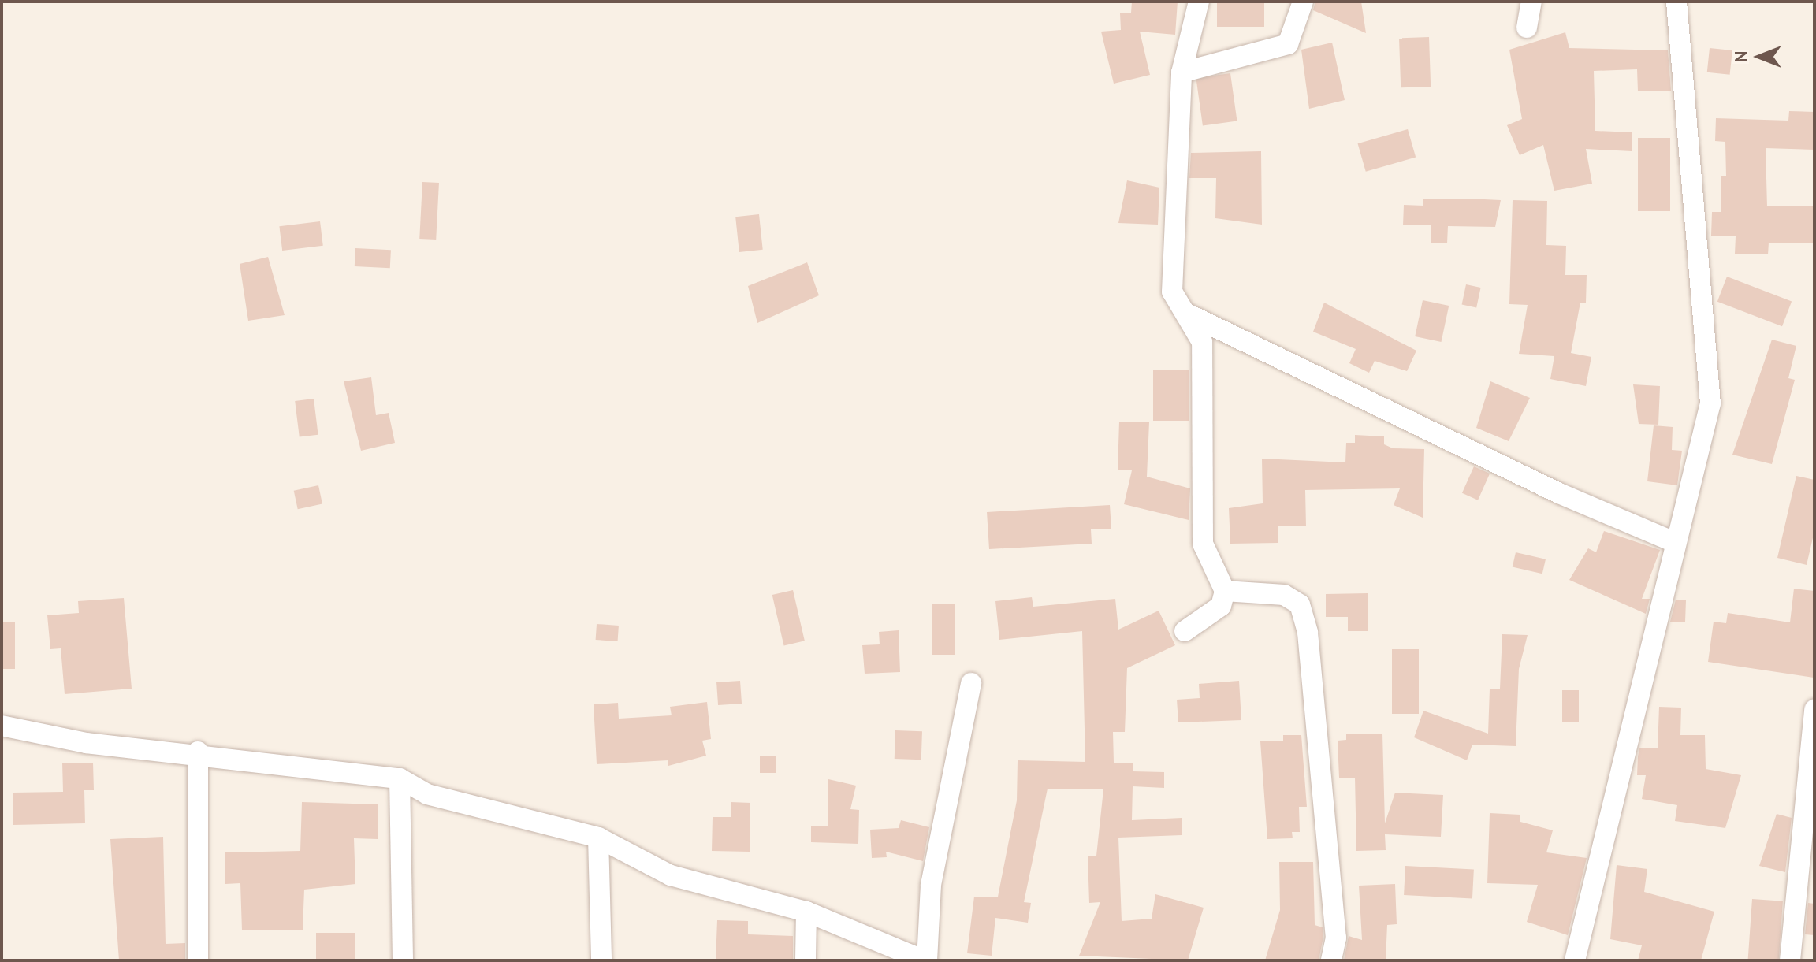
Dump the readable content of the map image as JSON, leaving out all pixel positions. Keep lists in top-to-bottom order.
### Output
{
  "north": "left"
}
